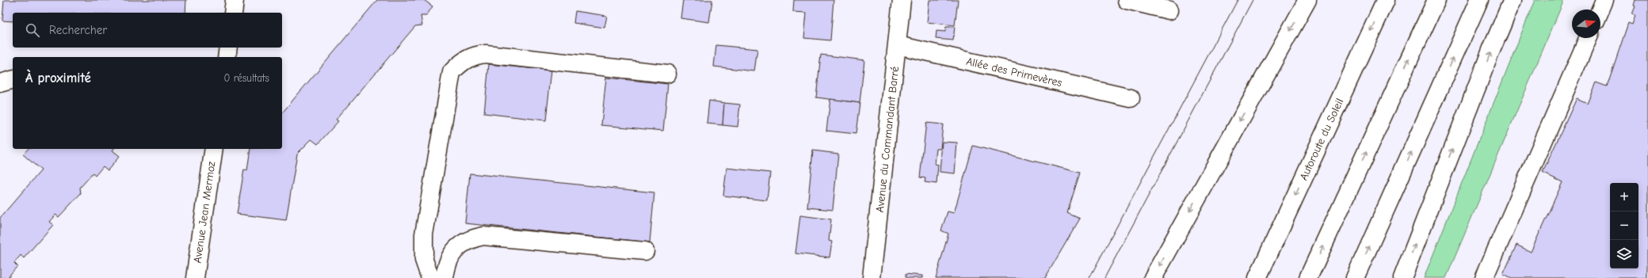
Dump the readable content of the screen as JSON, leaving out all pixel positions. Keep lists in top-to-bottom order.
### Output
{
  "streets": {
    "main road": [
      "Allée des Primevères",
      "Avenue du Commandant Barré",
      "Autoroute du Soleil",
      "Avenue Jean Mermoz"
    ]
  },
  "crossings": [
    ["Allée des Primevères", "Avenue du Commandant Barré"]
  ],
  "north": "right",
  "page": {
    "search": "Rechercher",
    "heading": ["À proximité", "0 résultats"],
    "map_buttons": ["+", "−"]
  }
}
